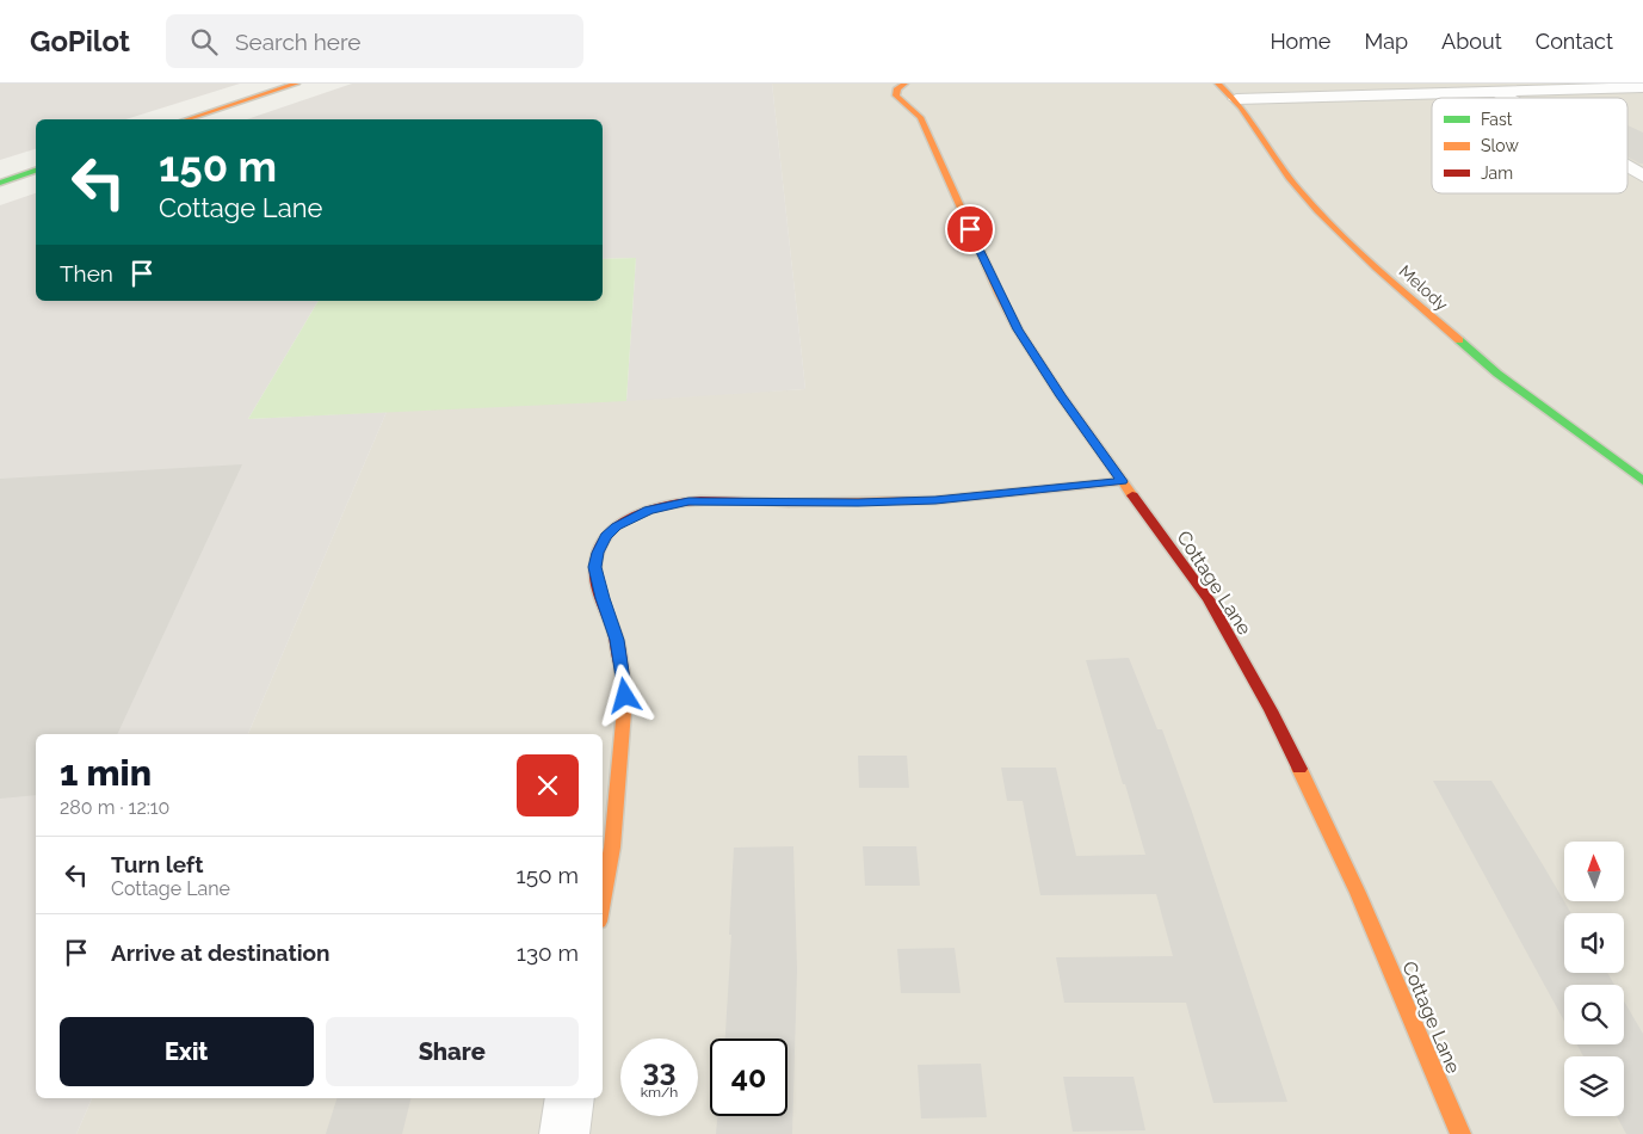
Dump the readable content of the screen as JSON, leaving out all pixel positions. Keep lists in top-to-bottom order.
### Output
{
  "streets": {
    "street": ["Melody", "Cottage Lane"]
  },
  "legend": ["Fast", "Slow", "Jam"],
  "north": "top",
  "page": {
    "header": "GoPilot",
    "search": "Search here",
    "nav": [
      "Home",
      "Map",
      "About",
      "Contact"
    ],
    "turn": ["150 m", "Cottage Lane"],
    "then": "Then",
    "heading": ["1 min", "280 m · 12:10"],
    "list": [
      {
        "name": "Turn left",
        "note": "Cottage Lane",
        "value": "150 m"
      },
      {
        "name": "Arrive at destination",
        "value": "130 m"
      }
    ],
    "buttons": ["Exit", "Share"],
    "speed": "33 km/h",
    "limit": "40"
  }
}
